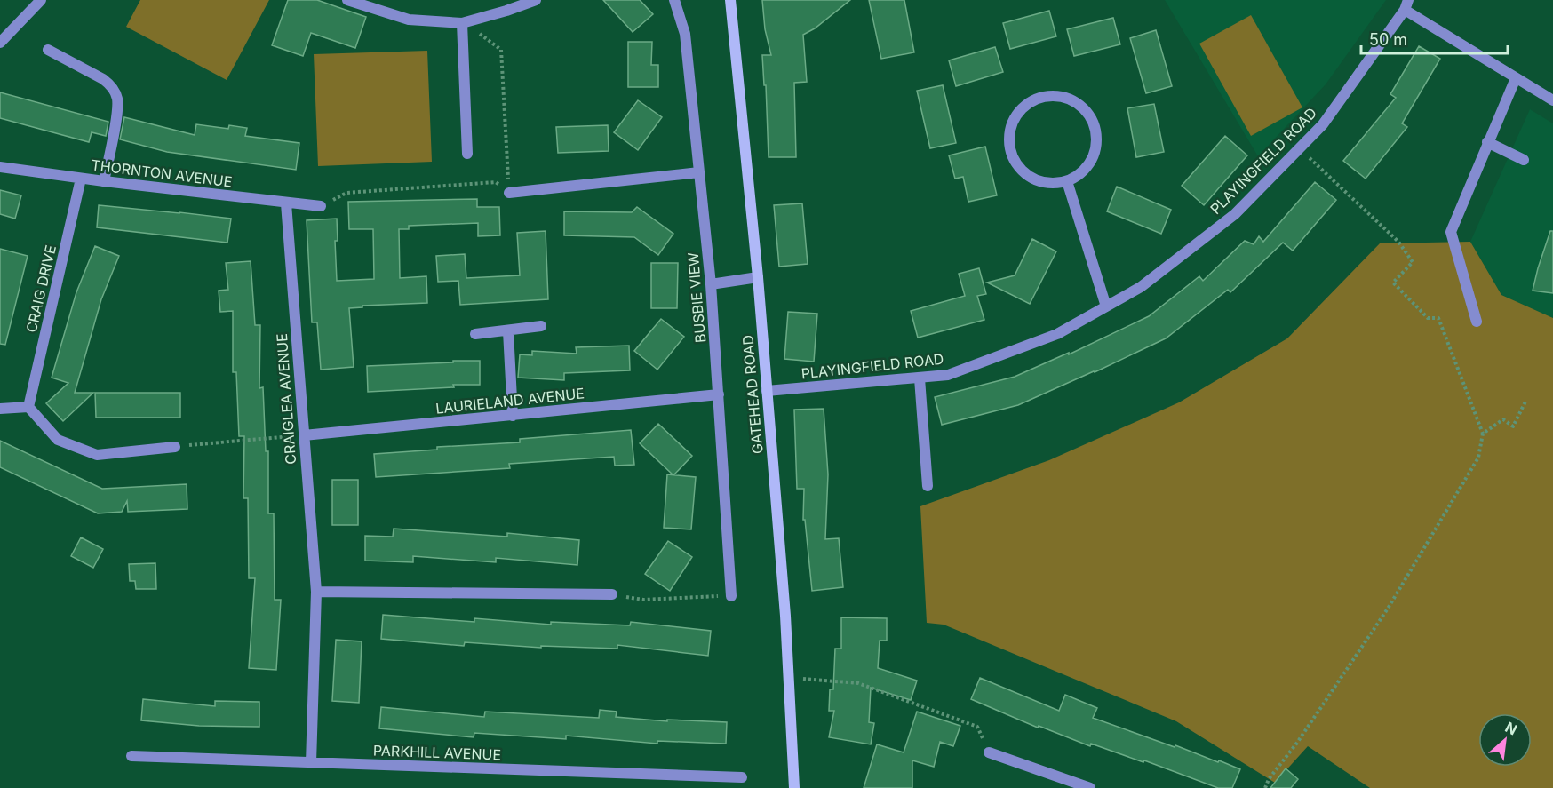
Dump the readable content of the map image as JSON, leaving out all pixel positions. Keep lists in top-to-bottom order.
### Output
{
  "streets": {
    "main road": ["GATEHEAD ROAD"],
    "street": [
      "PLAYINGFIELD ROAD",
      "THORNTON AVENUE",
      "CRAIG DRIVE",
      "BUSBIE VIEW",
      "CRAIGLEA AVENUE",
      "LAURIELAND AVENUE",
      "PARKHILL AVENUE"
    ]
  },
  "crossings": [
    ["PLAYINGFIELD ROAD", "GATEHEAD ROAD"],
    ["THORNTON AVENUE", "CRAIG DRIVE"],
    ["THORNTON AVENUE", "CRAIGLEA AVENUE"],
    ["BUSBIE VIEW", "LAURIELAND AVENUE"],
    ["CRAIGLEA AVENUE", "LAURIELAND AVENUE"],
    ["CRAIGLEA AVENUE", "PARKHILL AVENUE"]
  ],
  "scale_bar": "50 m",
  "north": "top right"
}
